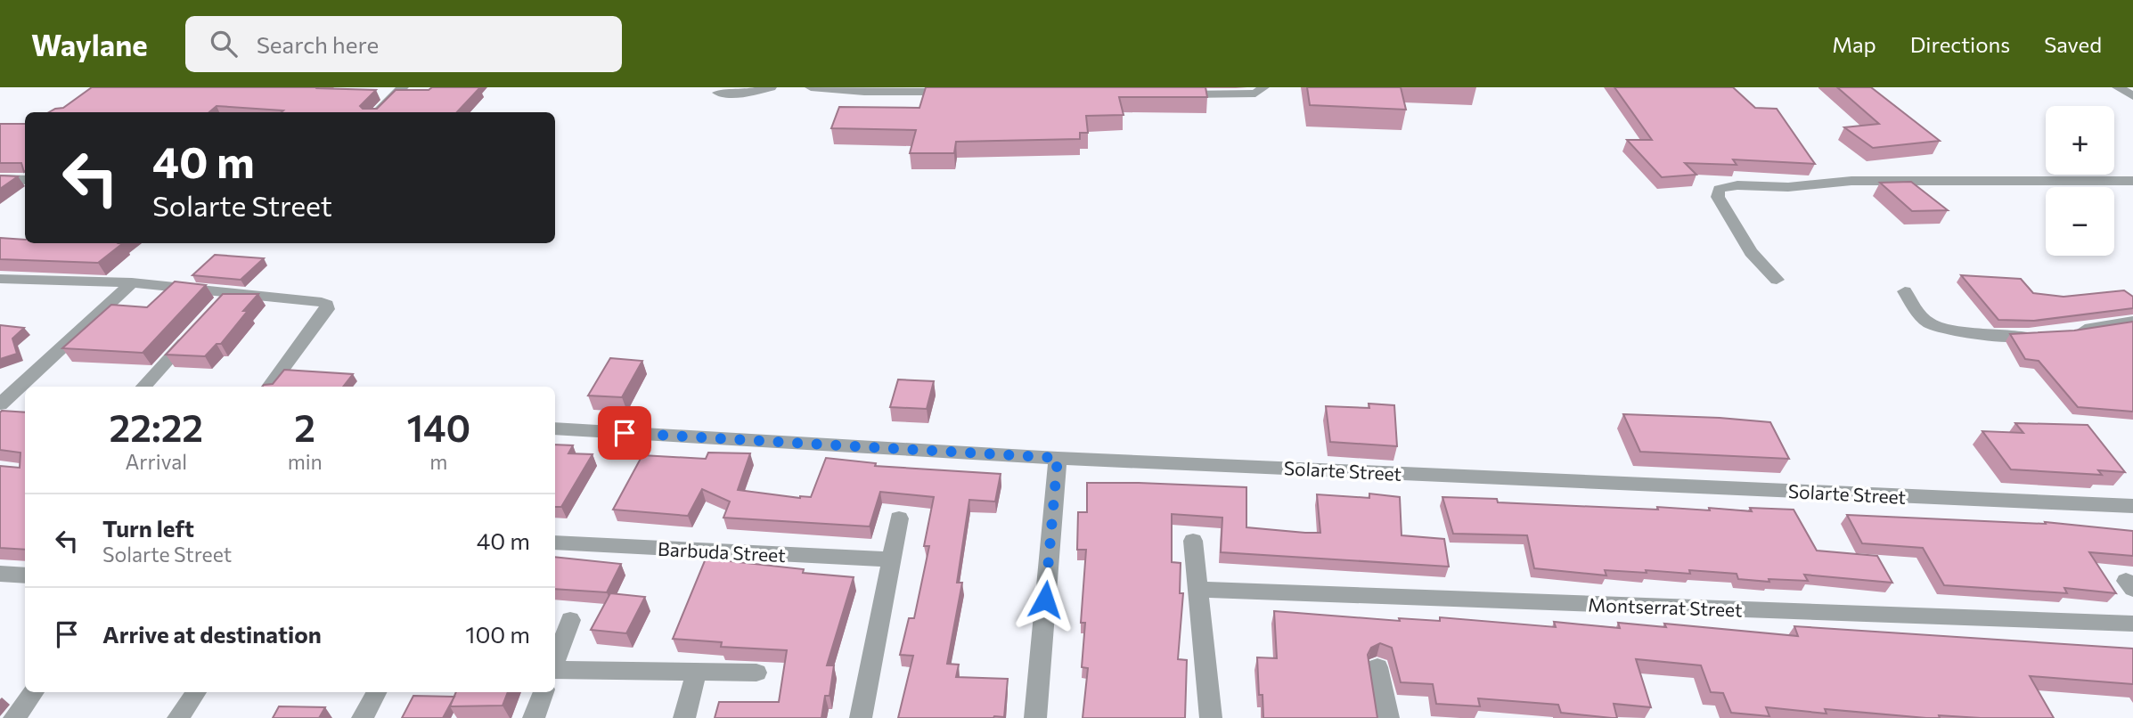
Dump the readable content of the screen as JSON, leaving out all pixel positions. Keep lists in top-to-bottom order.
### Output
{
  "streets": {
    "street": ["Solarte Street", "Barbuda Street", "Montserrat Street"]
  },
  "page": {
    "header": "Waylane",
    "search": "Search here",
    "nav": ["Map", "Directions", "Saved"],
    "map_buttons": ["+", "−"],
    "turn": ["40 m", "Solarte Street"],
    "eta": [
      "22:22",
      "Arrival",
      "2",
      "min",
      "140",
      "m"
    ],
    "list": [
      {
        "name": "Turn left",
        "note": "Solarte Street",
        "value": "40 m"
      },
      {
        "name": "Arrive at destination",
        "value": "100 m"
      }
    ]
  }
}
